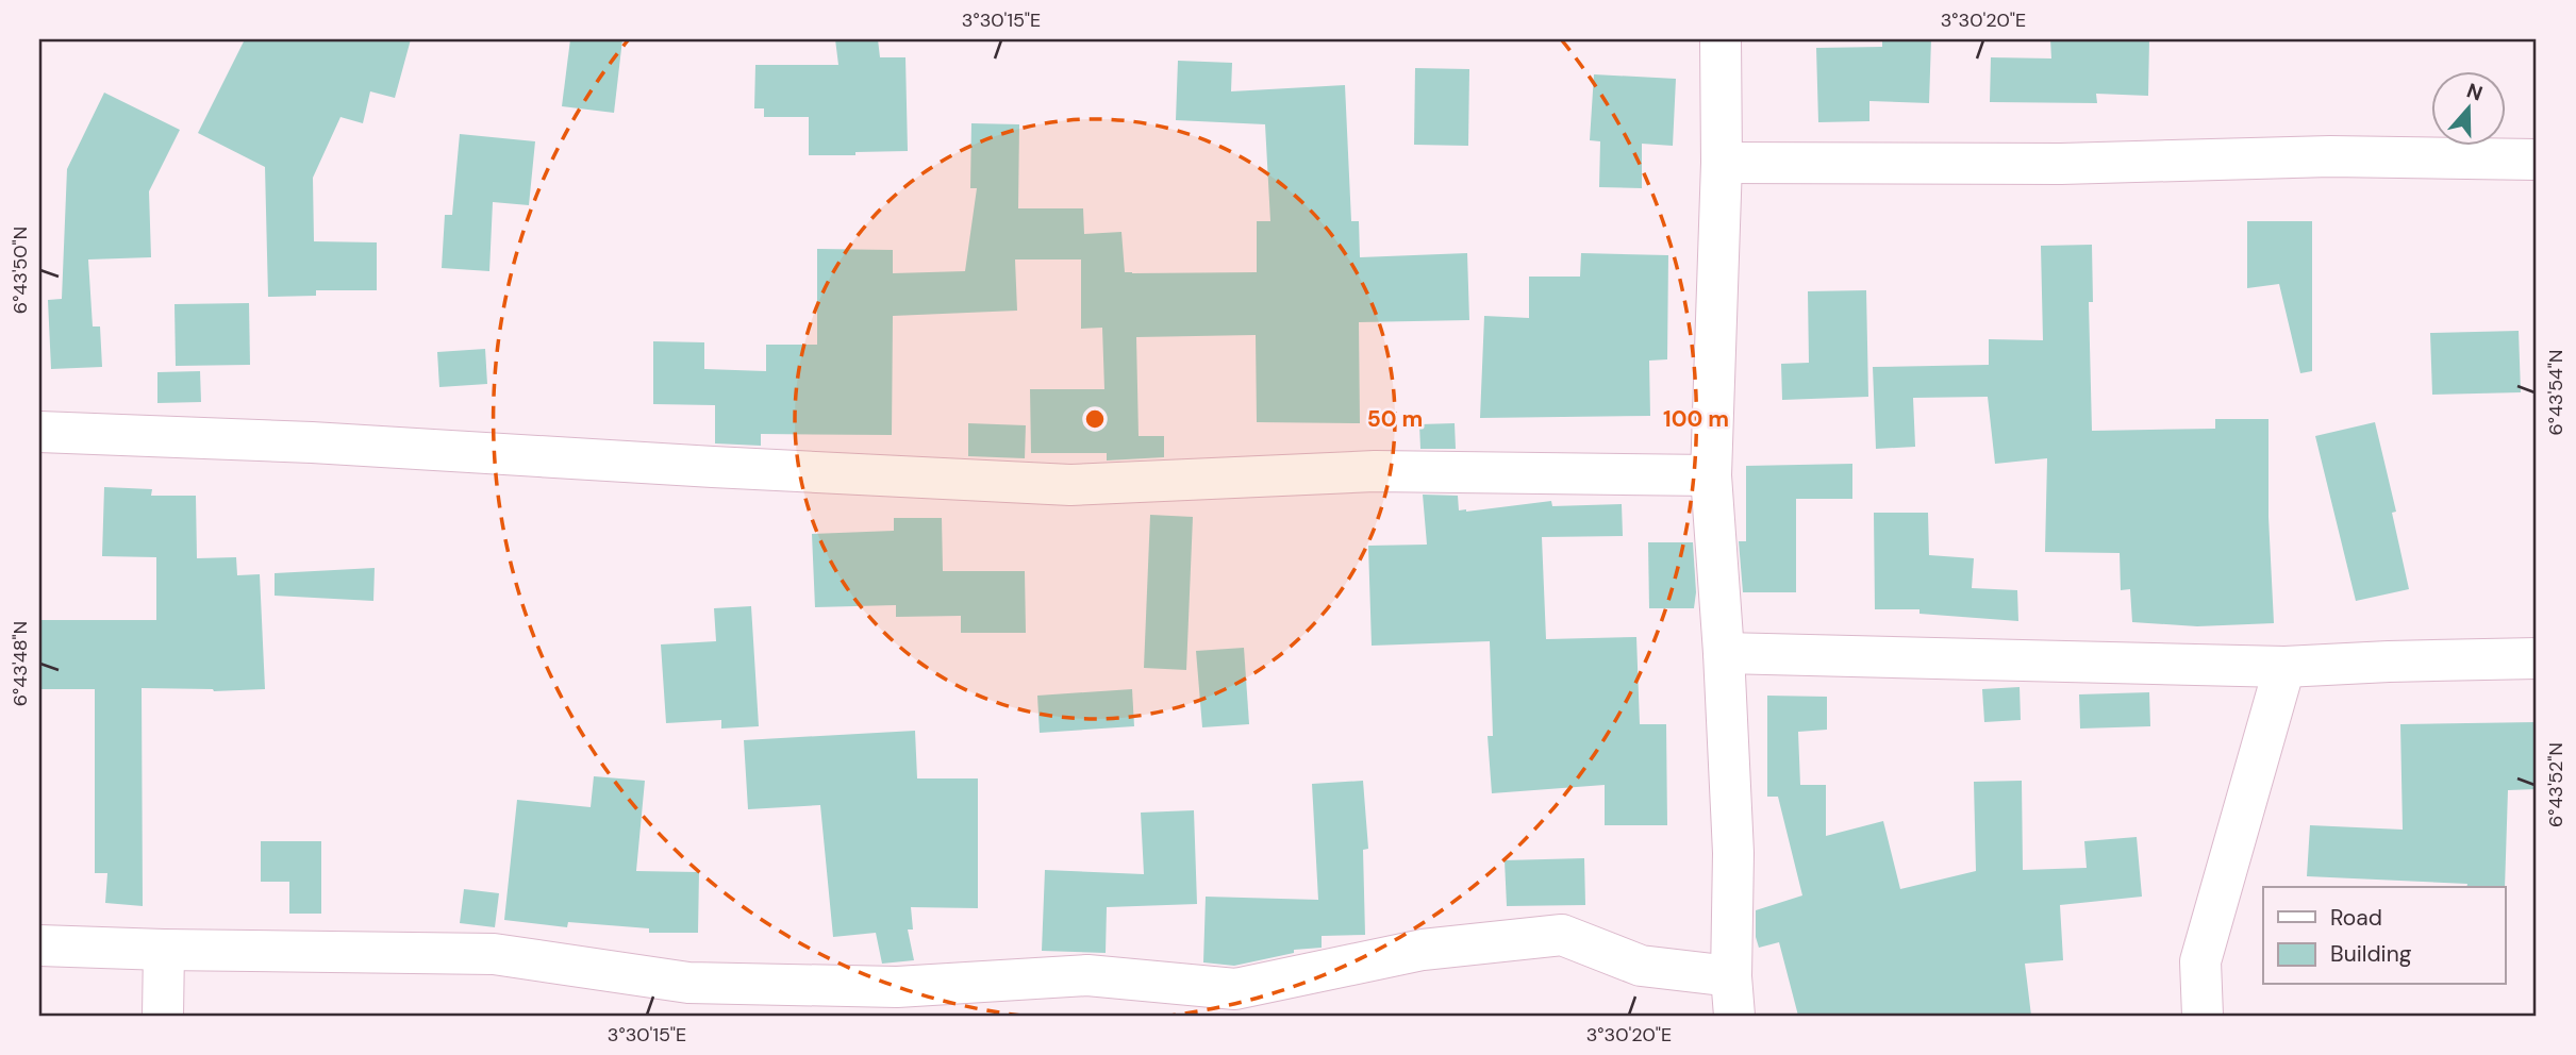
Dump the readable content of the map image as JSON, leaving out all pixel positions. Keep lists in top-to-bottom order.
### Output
{
  "legend": ["Road", "Building"],
  "north": "top",
  "coordinates": [
    "3°30'15\"E",
    "3°30'20\"E",
    "6°43'50\"N",
    "6°43'54\"N",
    "6°43'48\"N",
    "6°43'52\"N"
  ],
  "rings": ["50 m", "100 m"]
}
